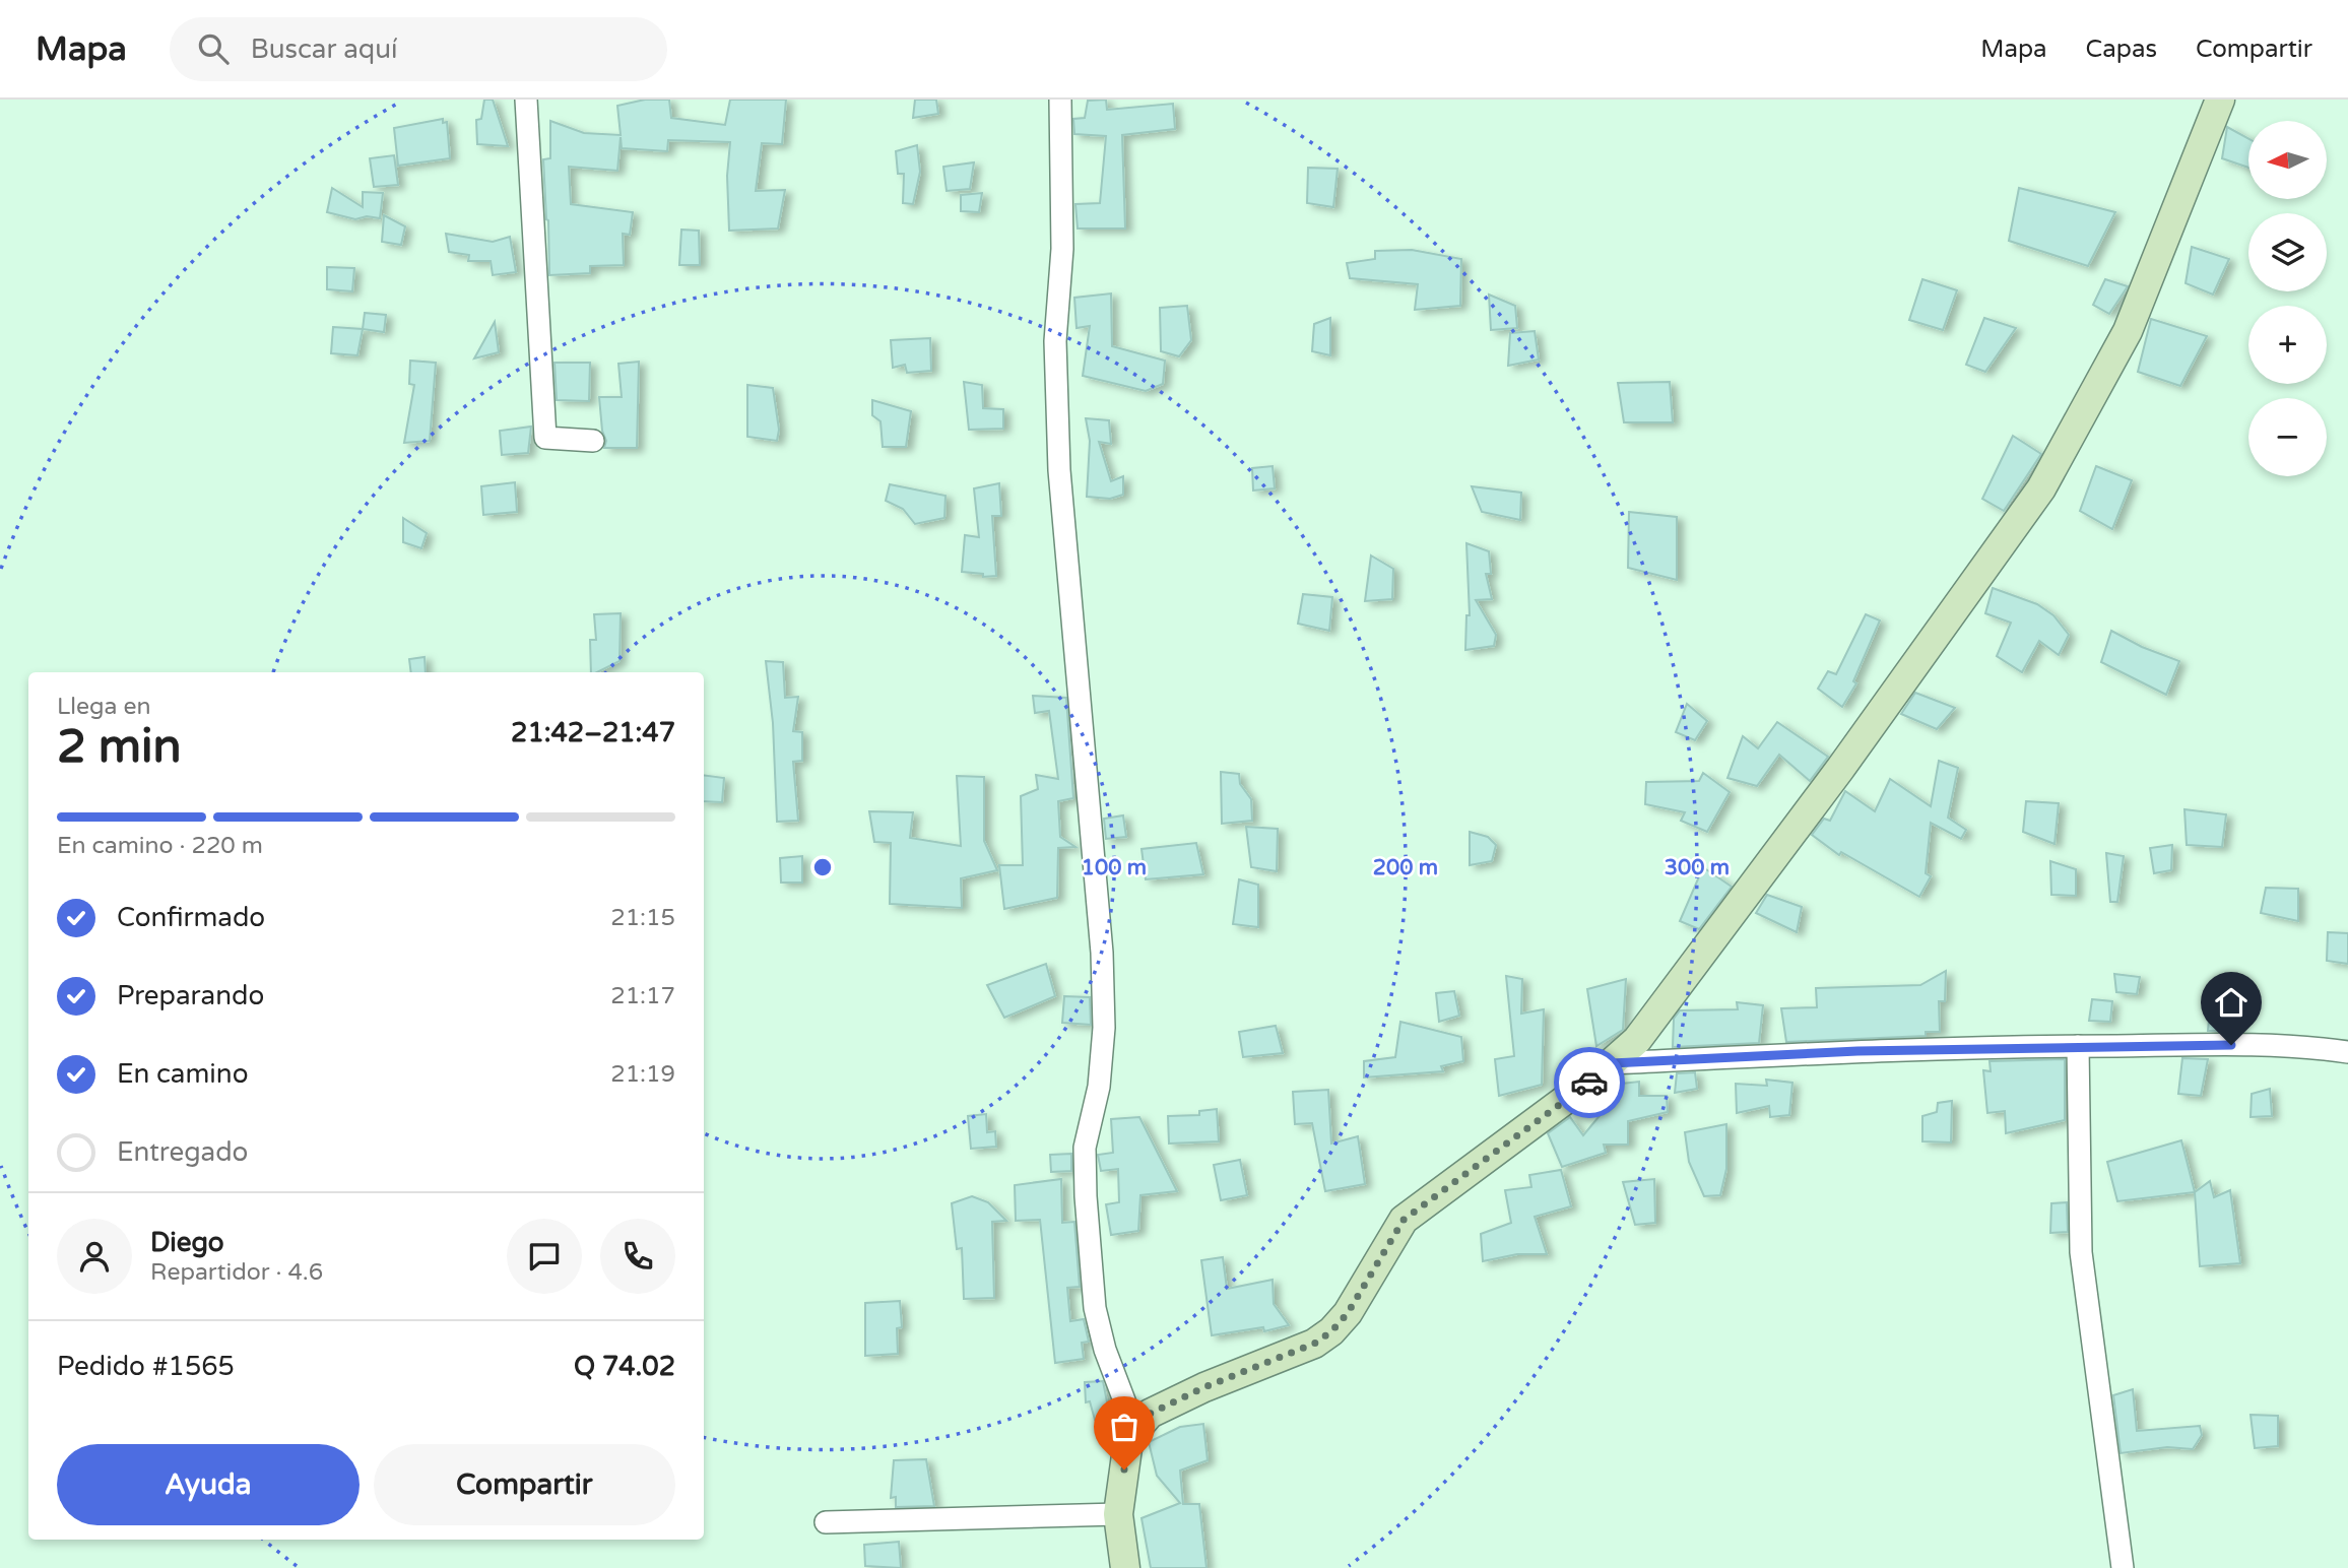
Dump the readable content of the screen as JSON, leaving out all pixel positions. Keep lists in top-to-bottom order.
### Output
{
  "north": "left",
  "page": {
    "header": "Mapa",
    "search": "Buscar aquí",
    "nav": ["Mapa", "Capas", "Compartir"],
    "map_buttons": ["+", "−"],
    "heading": ["2 min", "Llega en", "21:42–21:47"],
    "panel": [
      "Diego",
      "Repartidor · 4.6",
      "Pedido #1565",
      "Q 74.02"
    ],
    "bar": "En camino · 220 m",
    "list": [
      ["Confirmado", "21:15"],
      ["Preparando", "21:17"],
      ["En camino", "21:19"],
      "Entregado"
    ],
    "buttons": ["Ayuda", "Compartir"]
  },
  "rings": ["100 m", "200 m", "300 m"]
}
